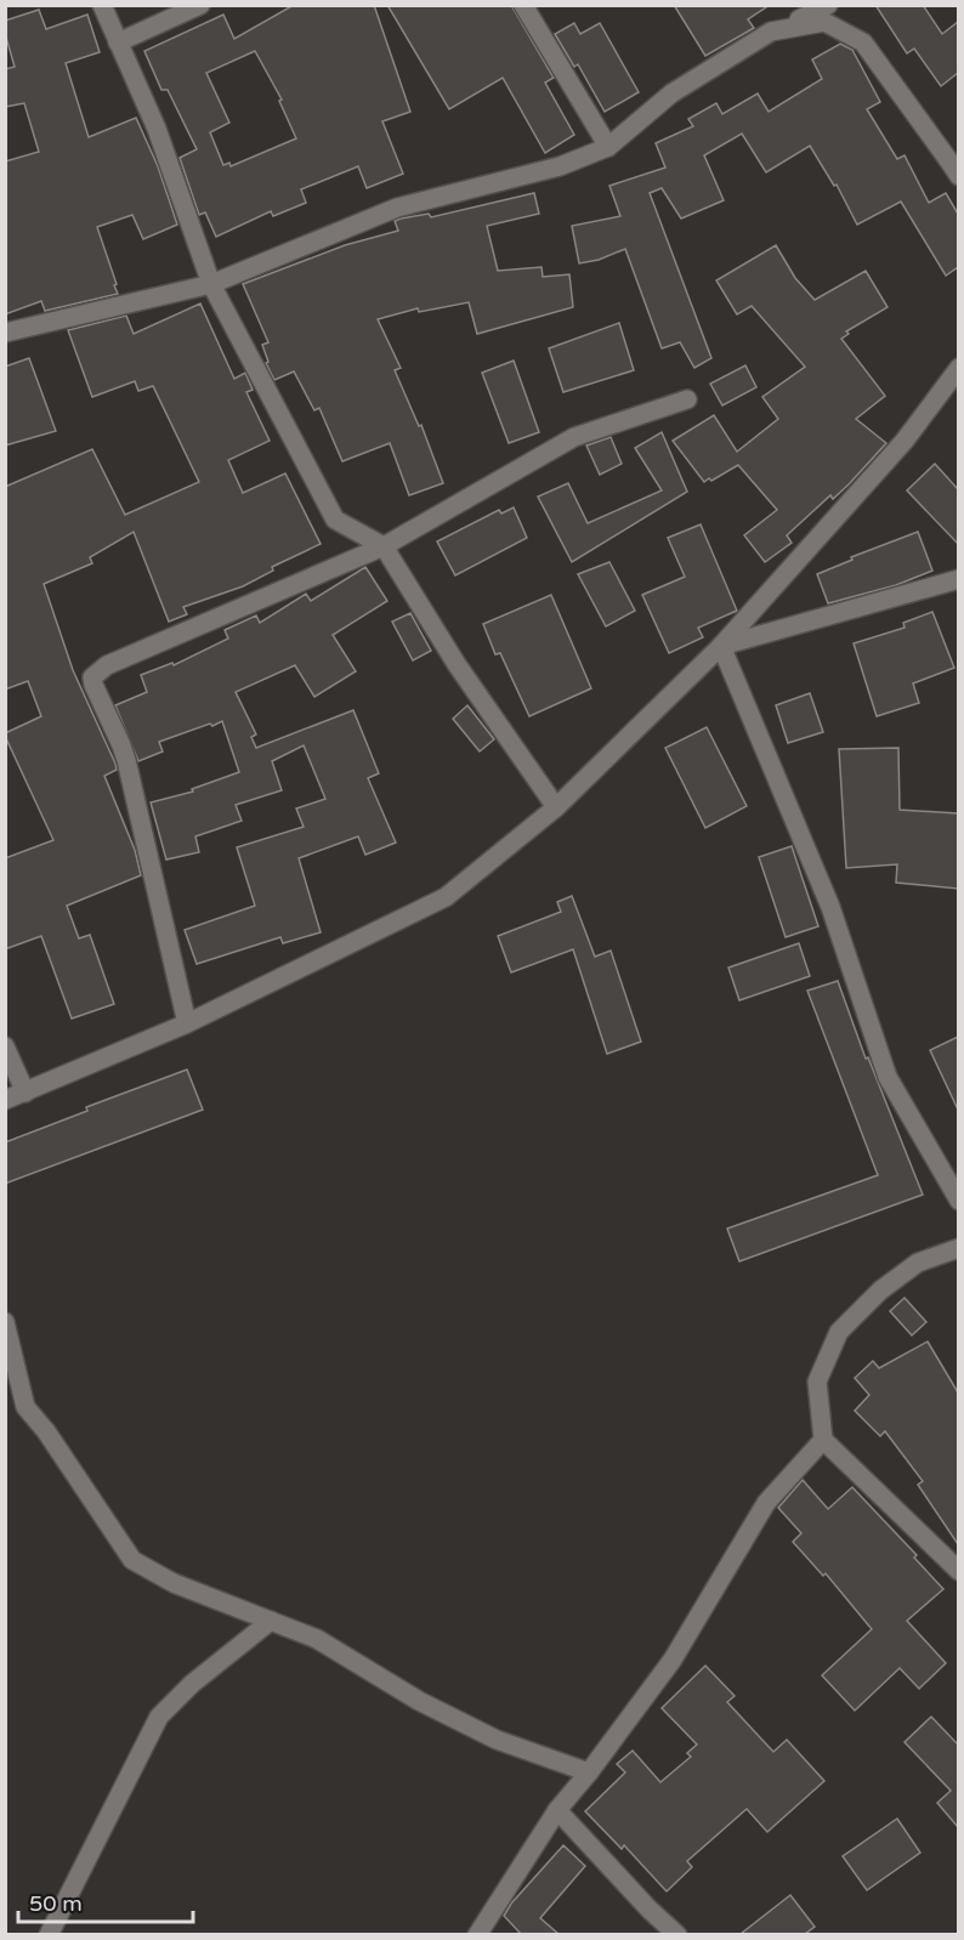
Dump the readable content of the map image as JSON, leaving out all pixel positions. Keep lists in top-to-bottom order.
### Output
{
  "scale_bar": "50 m"
}
